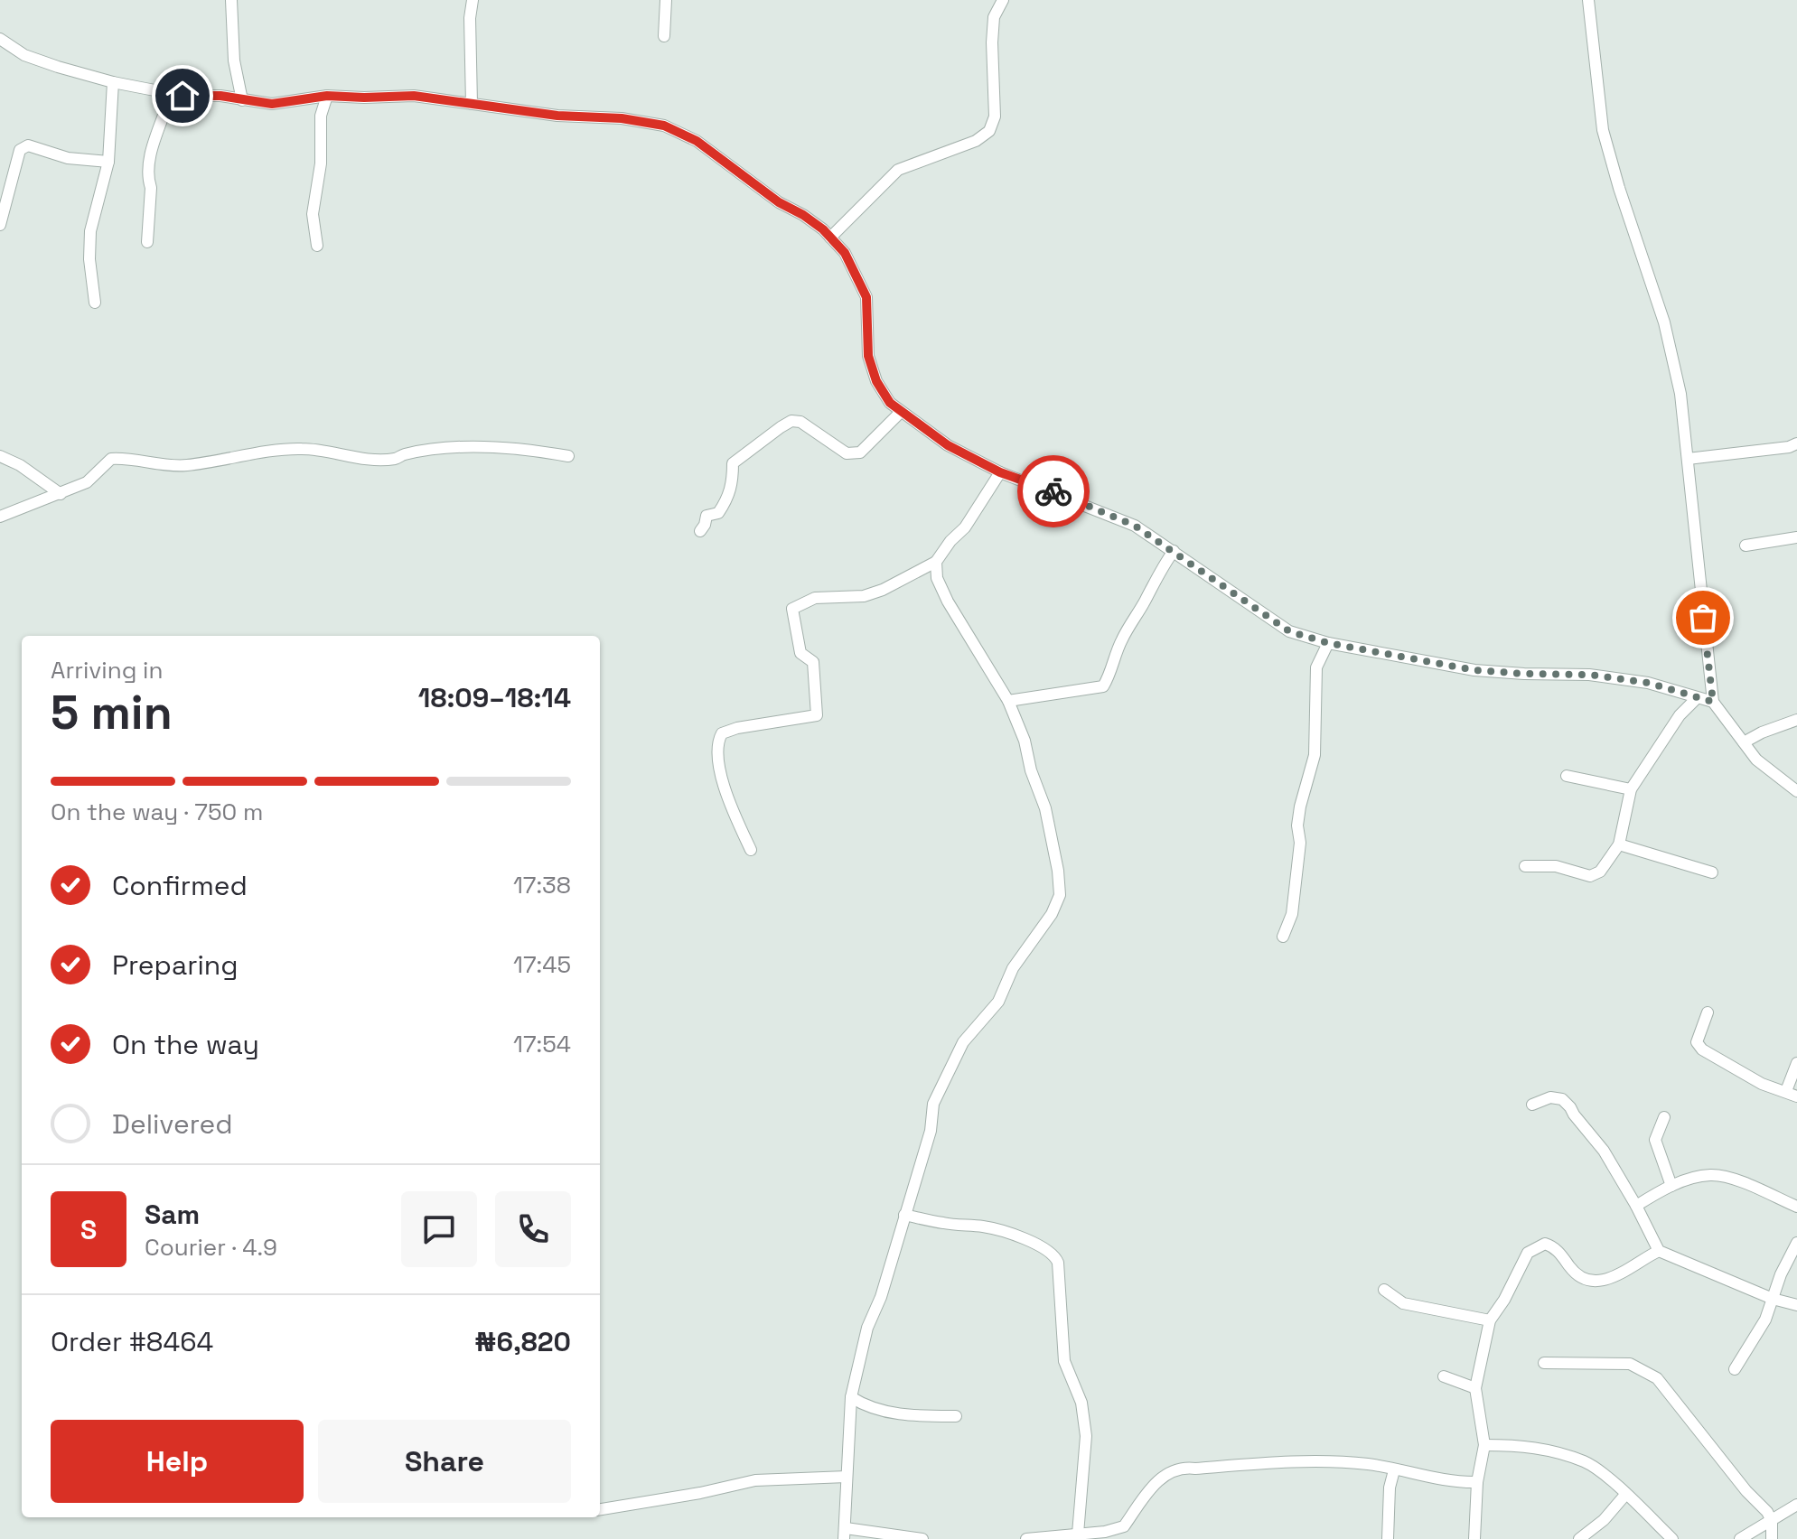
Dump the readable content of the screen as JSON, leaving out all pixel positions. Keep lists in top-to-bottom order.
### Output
{
  "page": {
    "heading": ["5 min", "Arriving in", "18:09–18:14"],
    "panel": [
      "Sam",
      "Courier · 4.9",
      "Order #8464",
      "₦6,820"
    ],
    "bar": "On the way · 750 m",
    "list": [
      ["Confirmed", "17:38"],
      ["Preparing", "17:45"],
      ["On the way", "17:54"],
      "Delivered"
    ],
    "round": "S",
    "buttons": ["Help", "Share"]
  }
}
